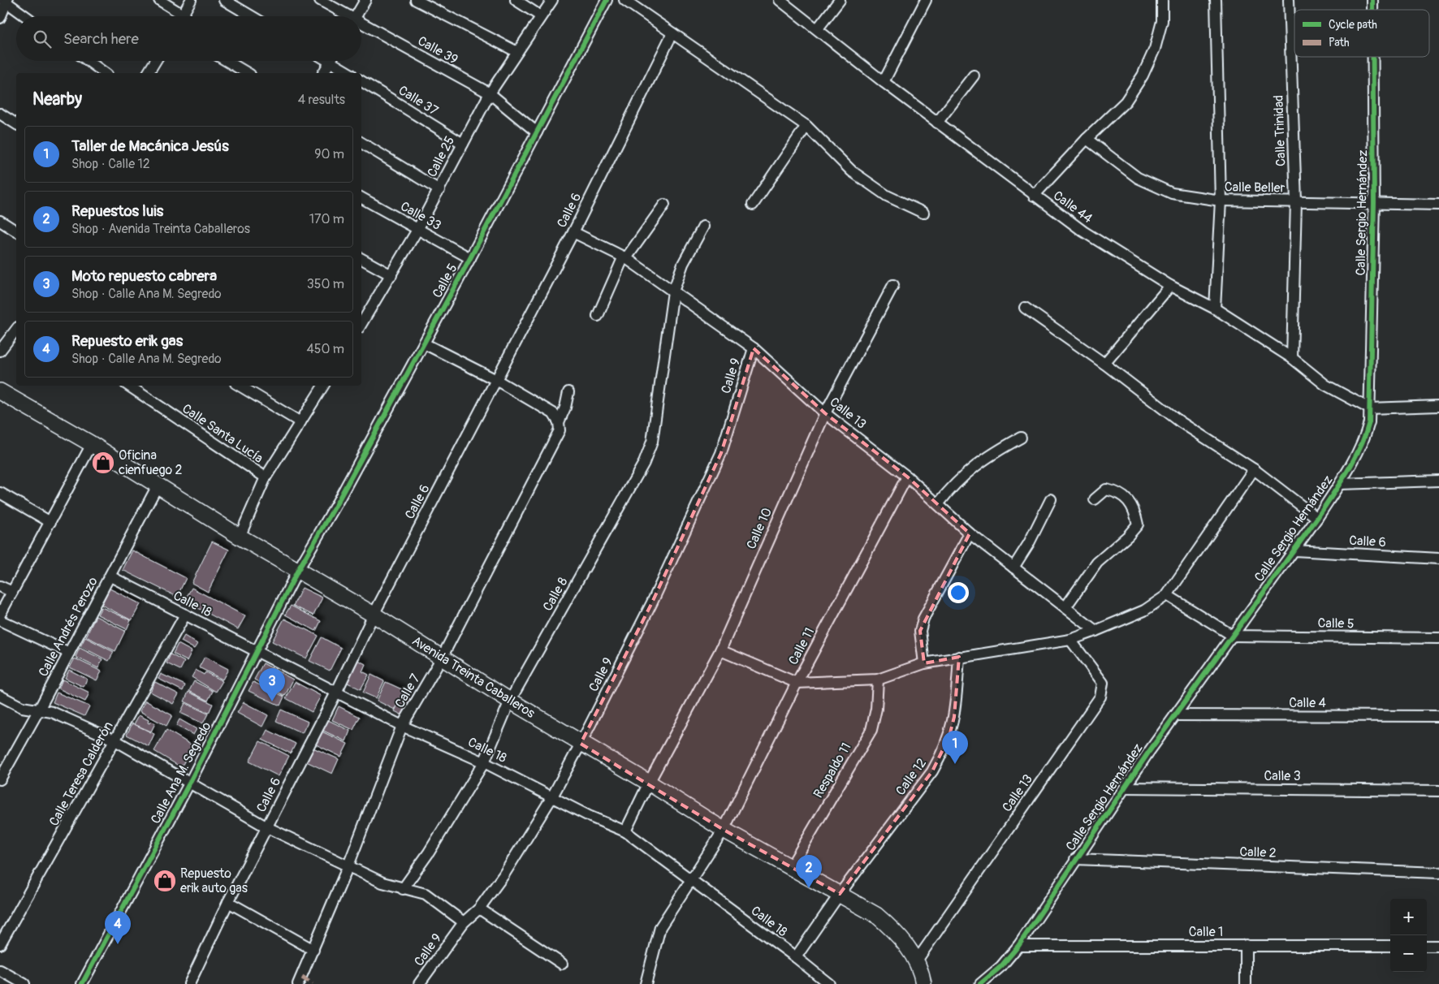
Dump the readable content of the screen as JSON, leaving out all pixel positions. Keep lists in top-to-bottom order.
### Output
{
  "streets": {
    "street": [
      "Calle 39",
      "Calle 37",
      "Calle Trinidad",
      "Calle 25",
      "Calle Beller",
      "Calle 44",
      "Calle 6",
      "Calle Sergio Hernández",
      "Calle 33",
      "Calle 5",
      "Calle 9",
      "Calle 13",
      "Calle Santa Lucía",
      "Calle 10",
      "Calle 8",
      "Calle 18",
      "Calle Andrés Perozo",
      "Calle 11",
      "Avenida Treinta Caballeros",
      "Calle 7",
      "Calle 4",
      "Respaldo 11",
      "Calle Ana M. Segredo",
      "Calle Teresa Calderón",
      "Calle 3",
      "Calle 12",
      "Calle 2",
      "Calle 1"
    ]
  },
  "crossings": [
    ["Calle 39", "Calle 25"],
    ["Calle 39", "Calle 5"],
    ["Calle 37", "Calle 25"],
    ["Calle Trinidad", "Calle Beller"],
    ["Calle Trinidad", "Calle 44"],
    ["Calle 25", "Calle 33"],
    ["Calle Beller", "Calle Sergio Hernández"],
    ["Calle 44", "Calle Sergio Hernández"],
    ["Calle 6", "Calle Sergio Hernández"],
    ["Calle 6", "Calle 13"],
    ["Calle 6", "Calle 18"],
    ["Calle 6", "Avenida Treinta Caballeros"],
    ["Calle Sergio Hernández", "Calle 5"],
    ["Calle Sergio Hernández", "Calle 4"],
    ["Calle Sergio Hernández", "Calle 3"],
    ["Calle Sergio Hernández", "Calle 2"],
    ["Calle Sergio Hernández", "Calle 1"],
    ["Calle 33", "Calle 5"],
    ["Calle 5", "Avenida Treinta Caballeros"],
    ["Calle 5", "Calle Ana M. Segredo"],
    ["Calle 9", "Calle 13"],
    ["Calle 9", "Calle 18"],
    ["Calle 9", "Avenida Treinta Caballeros"],
    ["Calle 13", "Calle 10"],
    ["Calle 13", "Calle 8"],
    ["Calle 13", "Calle 11"],
    ["Calle 13", "Avenida Treinta Caballeros"],
    ["Calle 10", "Calle 18"],
    ["Calle 10", "Avenida Treinta Caballeros"],
    ["Calle 8", "Calle 18"],
    ["Calle 8", "Avenida Treinta Caballeros"],
    ["Calle 18", "Calle Andrés Perozo"],
    ["Calle 18", "Calle 11"],
    ["Calle 18", "Calle 7"],
    ["Calle 18", "Calle Ana M. Segredo"],
    ["Calle 18", "Calle Teresa Calderón"],
    ["Calle 18", "Calle 12"],
    ["Calle Andrés Perozo", "Avenida Treinta Caballeros"],
    ["Calle 11", "Avenida Treinta Caballeros"],
    ["Avenida Treinta Caballeros", "Calle 7"],
    ["Avenida Treinta Caballeros", "Respaldo 11"],
    ["Avenida Treinta Caballeros", "Calle Ana M. Segredo"],
    ["Avenida Treinta Caballeros", "Calle 12"]
  ],
  "places": {
    "shop": ["Oficina cienfuego 2", "Repuesto erik auto gas"]
  },
  "legend": ["Cycle path", "Path"],
  "page": {
    "search": "Search here",
    "heading": ["Nearby", "4 results"],
    "list": [
      {
        "mark": "1",
        "name": "Taller de Macánica Jesús",
        "note": "Shop · Calle 12",
        "value": "90 m"
      },
      {
        "mark": "2",
        "name": "Repuestos luis",
        "note": "Shop · Avenida Treinta Caballeros",
        "value": "170 m"
      },
      {
        "mark": "3",
        "name": "Moto repuesto cabrera",
        "note": "Shop · Calle Ana M. Segredo",
        "value": "350 m"
      },
      {
        "mark": "4",
        "name": "Repuesto erik gas",
        "note": "Shop · Calle Ana M. Segredo",
        "value": "450 m"
      }
    ],
    "pins": [
      "3",
      "1",
      "2",
      "4"
    ],
    "map_buttons": ["+", "−"]
  }
}
